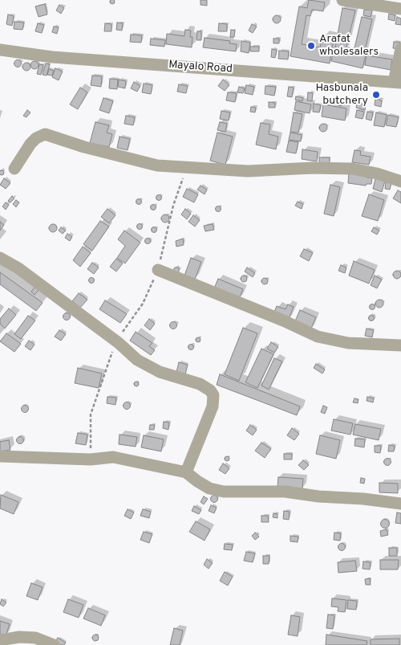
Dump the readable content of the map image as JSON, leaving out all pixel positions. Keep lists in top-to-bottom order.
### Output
{
  "streets": {
    "street": ["Mayalo Road"]
  },
  "places": ["Arafat wholesalers", "Hasbunala butchery"]
}
